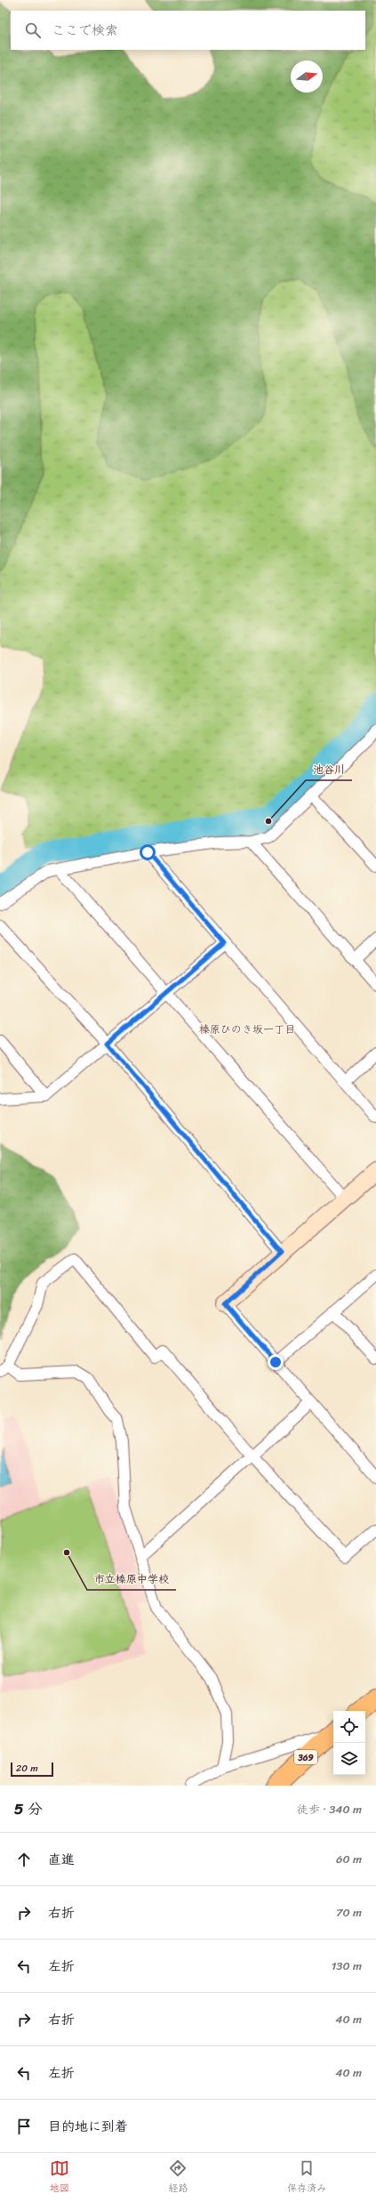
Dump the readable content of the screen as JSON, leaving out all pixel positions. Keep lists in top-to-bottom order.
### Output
{
  "streets": {
    "highway": ["369"]
  },
  "districts": ["榛原ひのき坂一丁目"],
  "places": ["池谷川", "市立榛原中学校"],
  "scale_bar": "20 m",
  "north": "right",
  "page": {
    "search": "ここで検索",
    "scale": "20 m",
    "heading": ["5 分", "徒歩 · 340 m"],
    "list": [
      ["直進", "60 m"],
      ["右折", "70 m"],
      ["左折", "130 m"],
      ["右折", "40 m"],
      ["左折", "40 m"],
      "目的地に到着"
    ],
    "nav": ["地図", "経路", "保存済み"]
  }
}
